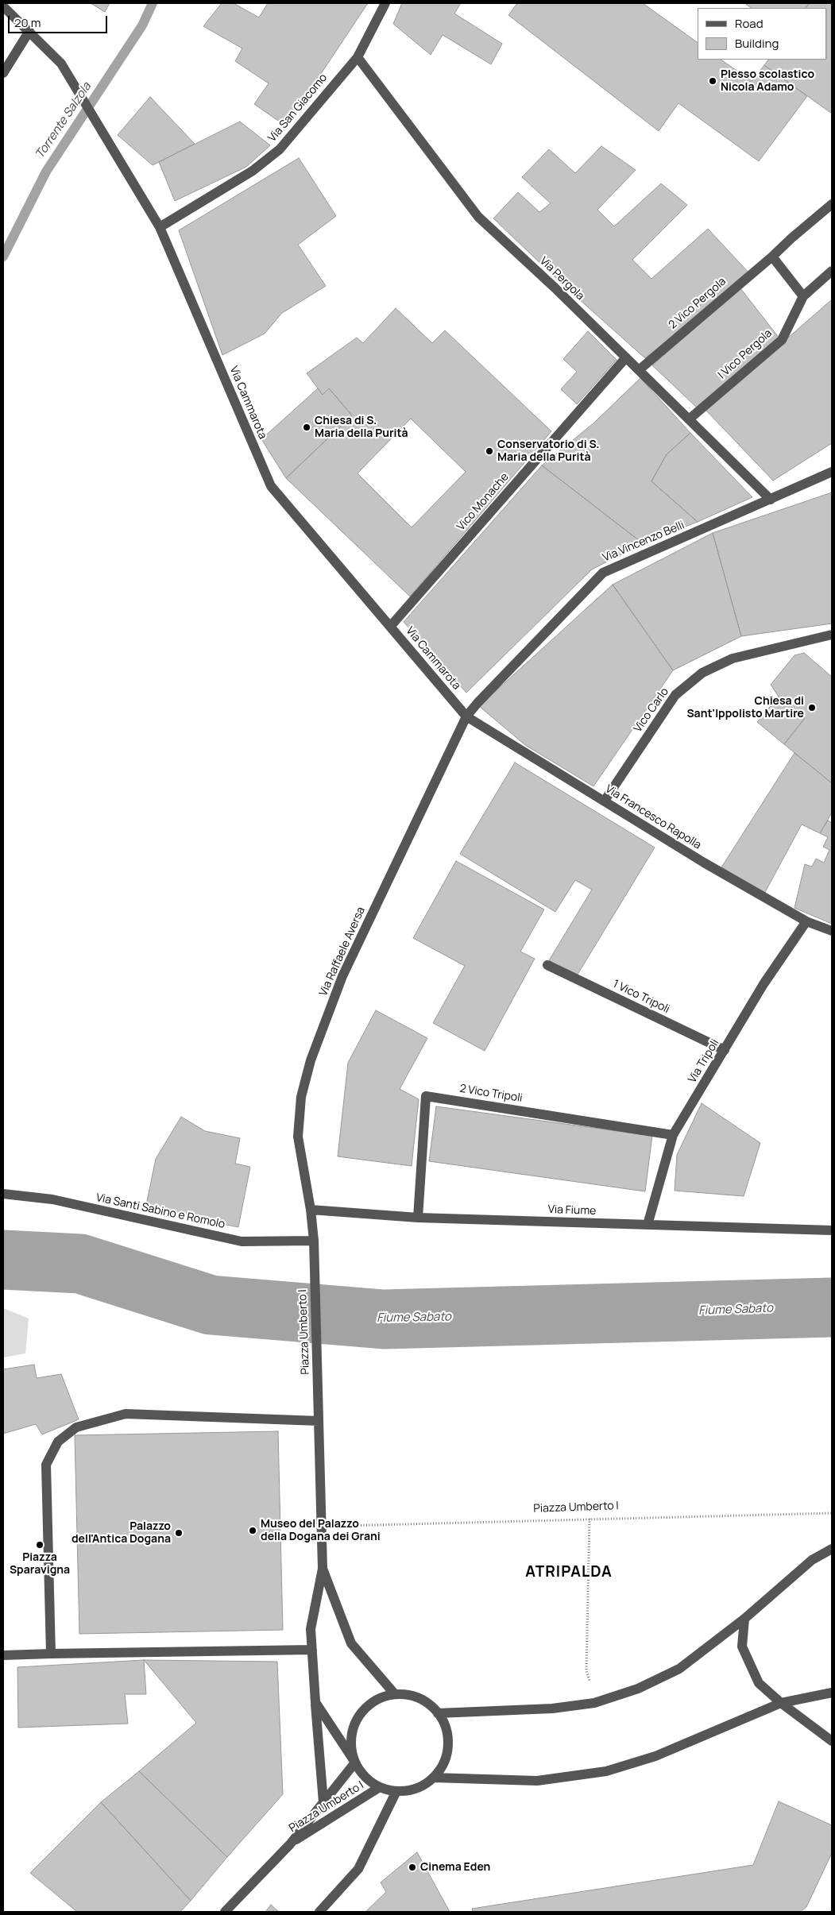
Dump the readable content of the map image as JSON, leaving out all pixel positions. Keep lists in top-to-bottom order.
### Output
{
  "streets": {
    "street": [
      "Via San Giacomo",
      "Via Pergola",
      "2 Vico Pergola",
      "I Vico Pergola",
      "Via Cammarota",
      "Vico Monache",
      "Via Vincenzo Belli",
      "Vico Carlo",
      "Via Francesco Rapolla",
      "Via Raffaele Aversa",
      "1 Vico Tripoli",
      "Via Tripoli",
      "2 Vico Tripoli",
      "Via Fiume",
      "Via Santi Sabino e Romolo",
      "Piazza Umberto I"
    ]
  },
  "crossings": [
    ["Via San Giacomo", "Via Pergola"],
    ["Via San Giacomo", "Via Cammarota"],
    ["Via Pergola", "2 Vico Pergola"],
    ["Via Pergola", "I Vico Pergola"],
    ["Via Pergola", "Vico Monache"],
    ["Via Pergola", "Via Vincenzo Belli"],
    ["Via Cammarota", "Vico Monache"],
    ["Via Cammarota", "Via Vincenzo Belli"],
    ["Via Cammarota", "Via Francesco Rapolla"],
    ["Via Cammarota", "Via Raffaele Aversa"],
    ["Via Vincenzo Belli", "Via Francesco Rapolla"],
    ["Via Vincenzo Belli", "Via Raffaele Aversa"],
    ["Vico Carlo", "Via Francesco Rapolla"],
    ["Via Francesco Rapolla", "Via Raffaele Aversa"],
    ["Via Francesco Rapolla", "Via Tripoli"],
    ["Via Raffaele Aversa", "Via Fiume"],
    ["Via Raffaele Aversa", "Piazza Umberto I"],
    ["1 Vico Tripoli", "Via Tripoli"],
    ["Via Tripoli", "2 Vico Tripoli"],
    ["Via Tripoli", "Via Fiume"],
    ["2 Vico Tripoli", "Via Fiume"],
    ["Via Fiume", "Piazza Umberto I"],
    ["Via Santi Sabino e Romolo", "Piazza Umberto I"]
  ],
  "districts": ["ATRIPALDA"],
  "water": ["Torrente Salzola", "Fiume Sabato"],
  "places": [
    "Plesso scolastico Nicola Adamo",
    "Chiesa di S. Maria della Purità",
    "Conservatorio di S. Maria della Purità",
    "Chiesa di Sant'Ippolisto Martire",
    "Museo del Palazzo della Dogana dei Grani",
    "Palazzo dell'Antica Dogana",
    "Piazza Sparavigna",
    "Cinema Eden"
  ],
  "legend": ["Road", "Building"],
  "scale_bar": "20 m"
}
